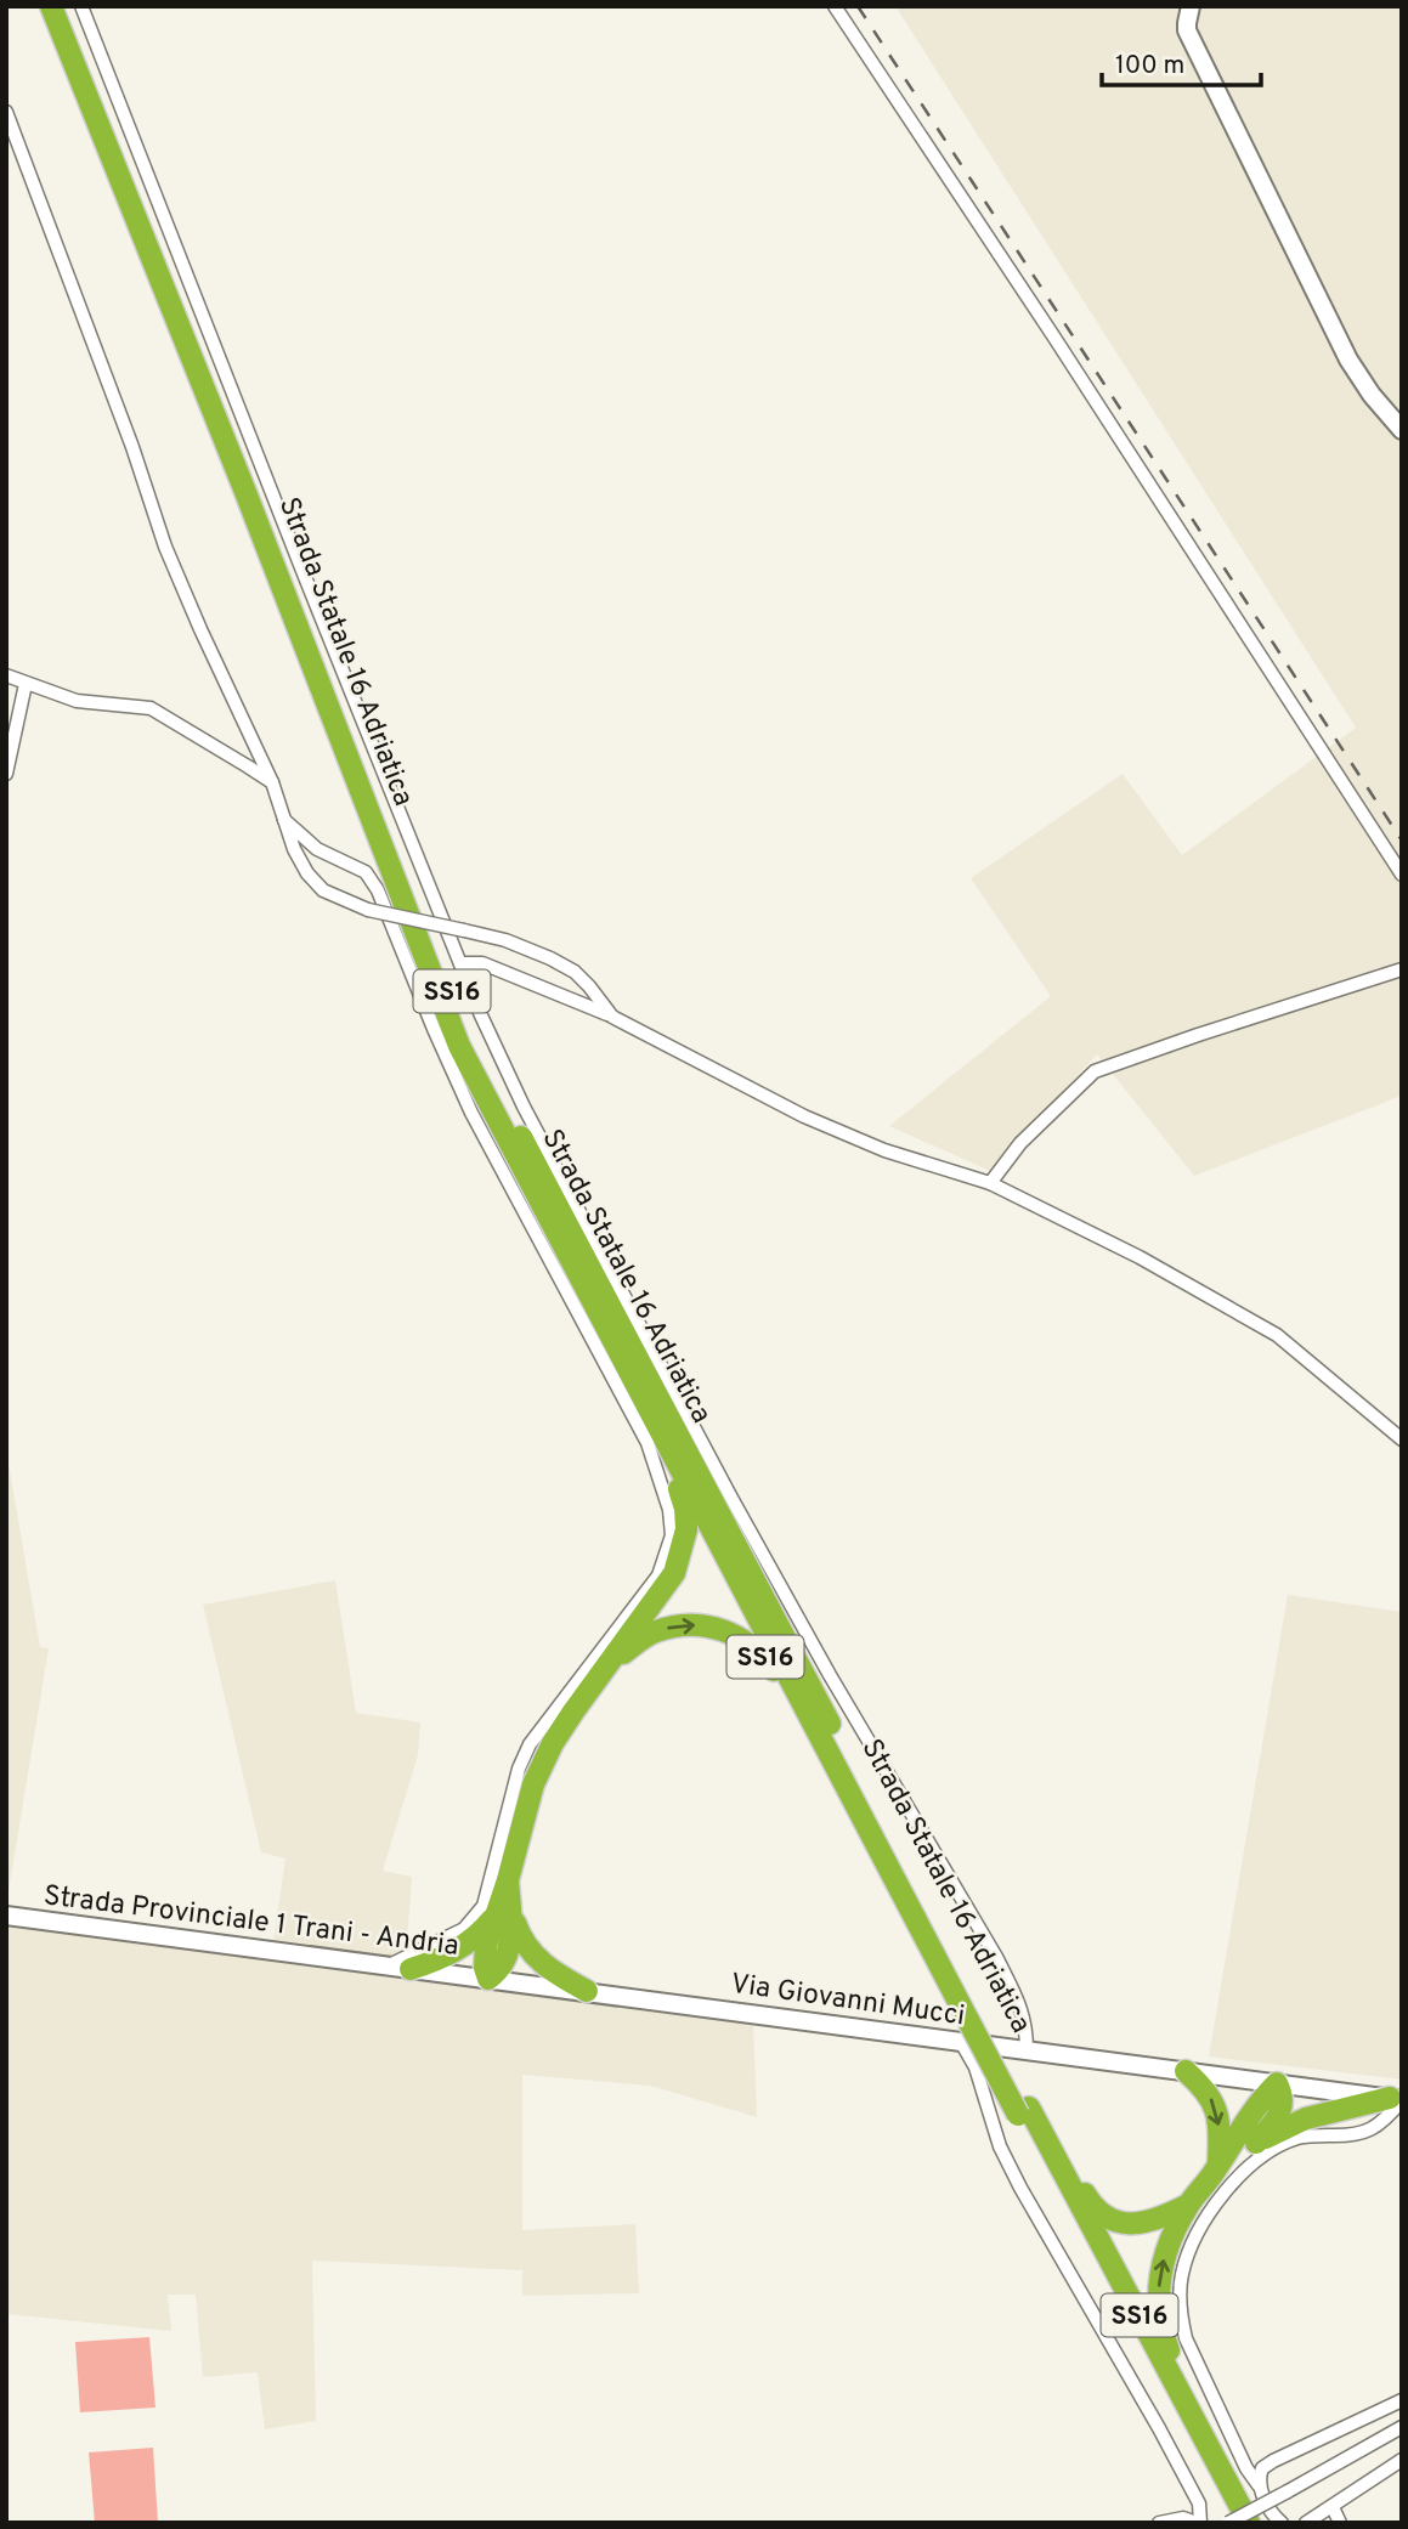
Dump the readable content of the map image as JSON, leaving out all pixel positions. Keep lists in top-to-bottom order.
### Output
{
  "streets": {
    "highway": ["Strada Statale 16 Adriatica", "SS16"],
    "main road": ["Strada Provinciale 1 Trani - Andria", "Via Giovanni Mucci"]
  },
  "crossings": [
    ["Strada Statale 16 Adriatica", "SS16"],
    ["Strada Statale 16 Adriatica", "Via Giovanni Mucci"],
    ["SS16", "Strada Provinciale 1 Trani - Andria"],
    ["SS16", "Via Giovanni Mucci"],
    ["Strada Provinciale 1 Trani - Andria", "Via Giovanni Mucci"]
  ],
  "scale_bar": "100 m"
}
